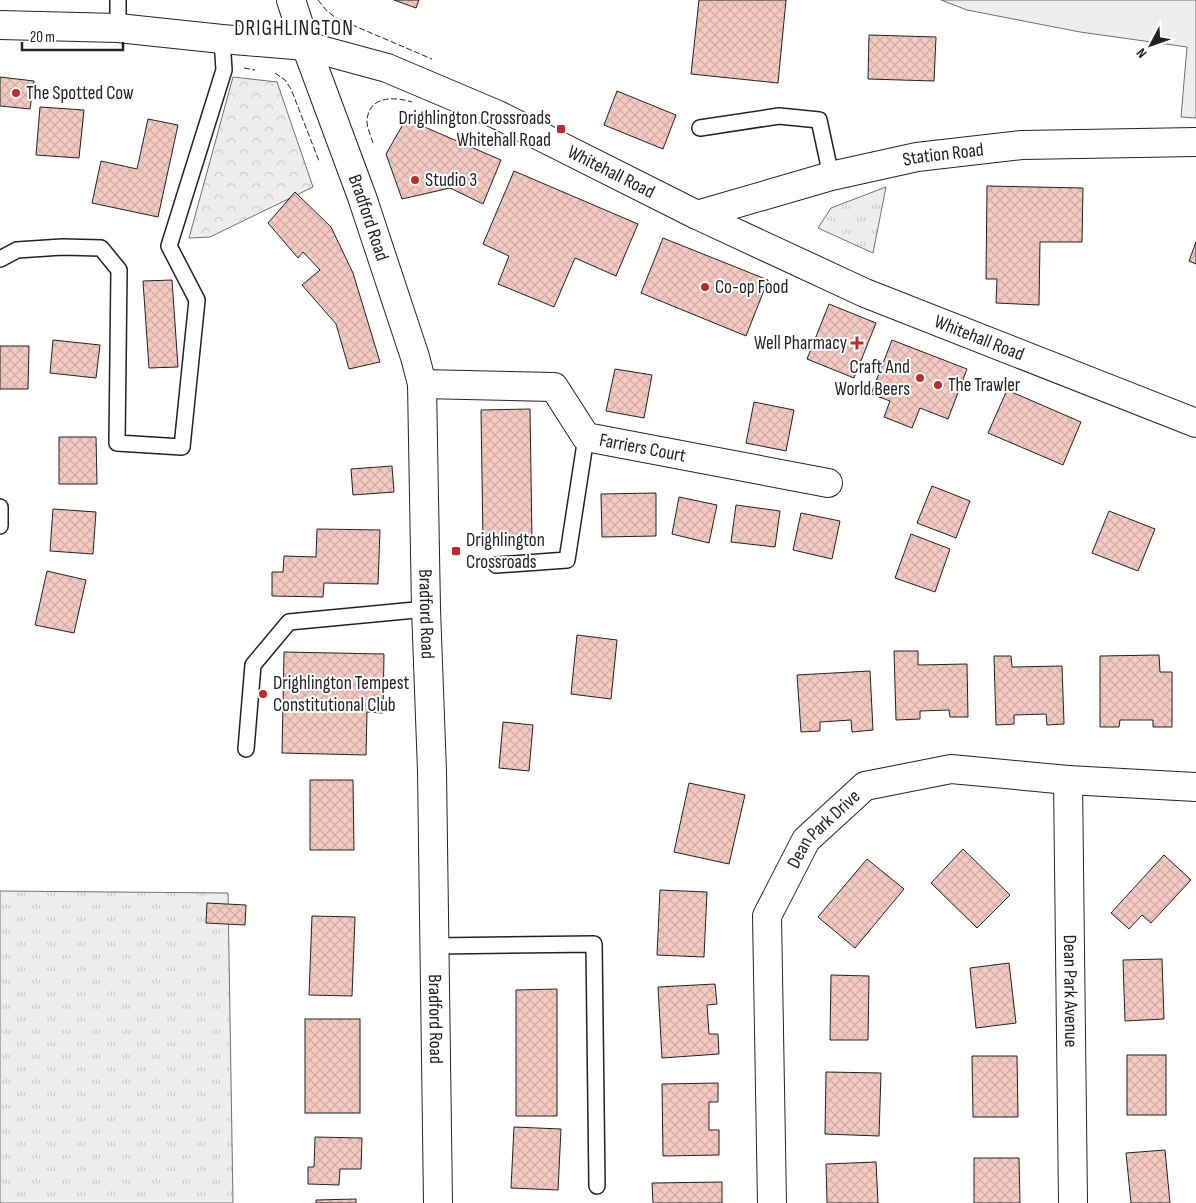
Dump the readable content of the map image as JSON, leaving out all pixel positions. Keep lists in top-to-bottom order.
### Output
{
  "streets": {
    "main road": [
      "Station Road",
      "Whitehall Road",
      "Bradford Road",
      "Farriers Court",
      "Dean Park Drive",
      "Dean Park Avenue"
    ]
  },
  "crossings": [
    ["Station Road", "Whitehall Road"],
    ["Whitehall Road", "Bradford Road"],
    ["Bradford Road", "Farriers Court"],
    ["Dean Park Drive", "Dean Park Avenue"]
  ],
  "districts": ["DRIGHLINGTON"],
  "places": {
    "other": [
      "The Spotted Cow",
      "Studio 3",
      "Co-op Food",
      "Craft And World Beers",
      "The Trawler",
      "Drighlington Tempest Constitutional Club"
    ],
    "transit": ["Drighlington Crossroads Whitehall Road", "Drighlington Crossroads"],
    "health": ["Well Pharmacy"]
  },
  "scale_bar": "20 m",
  "north": "bottom left"
}
